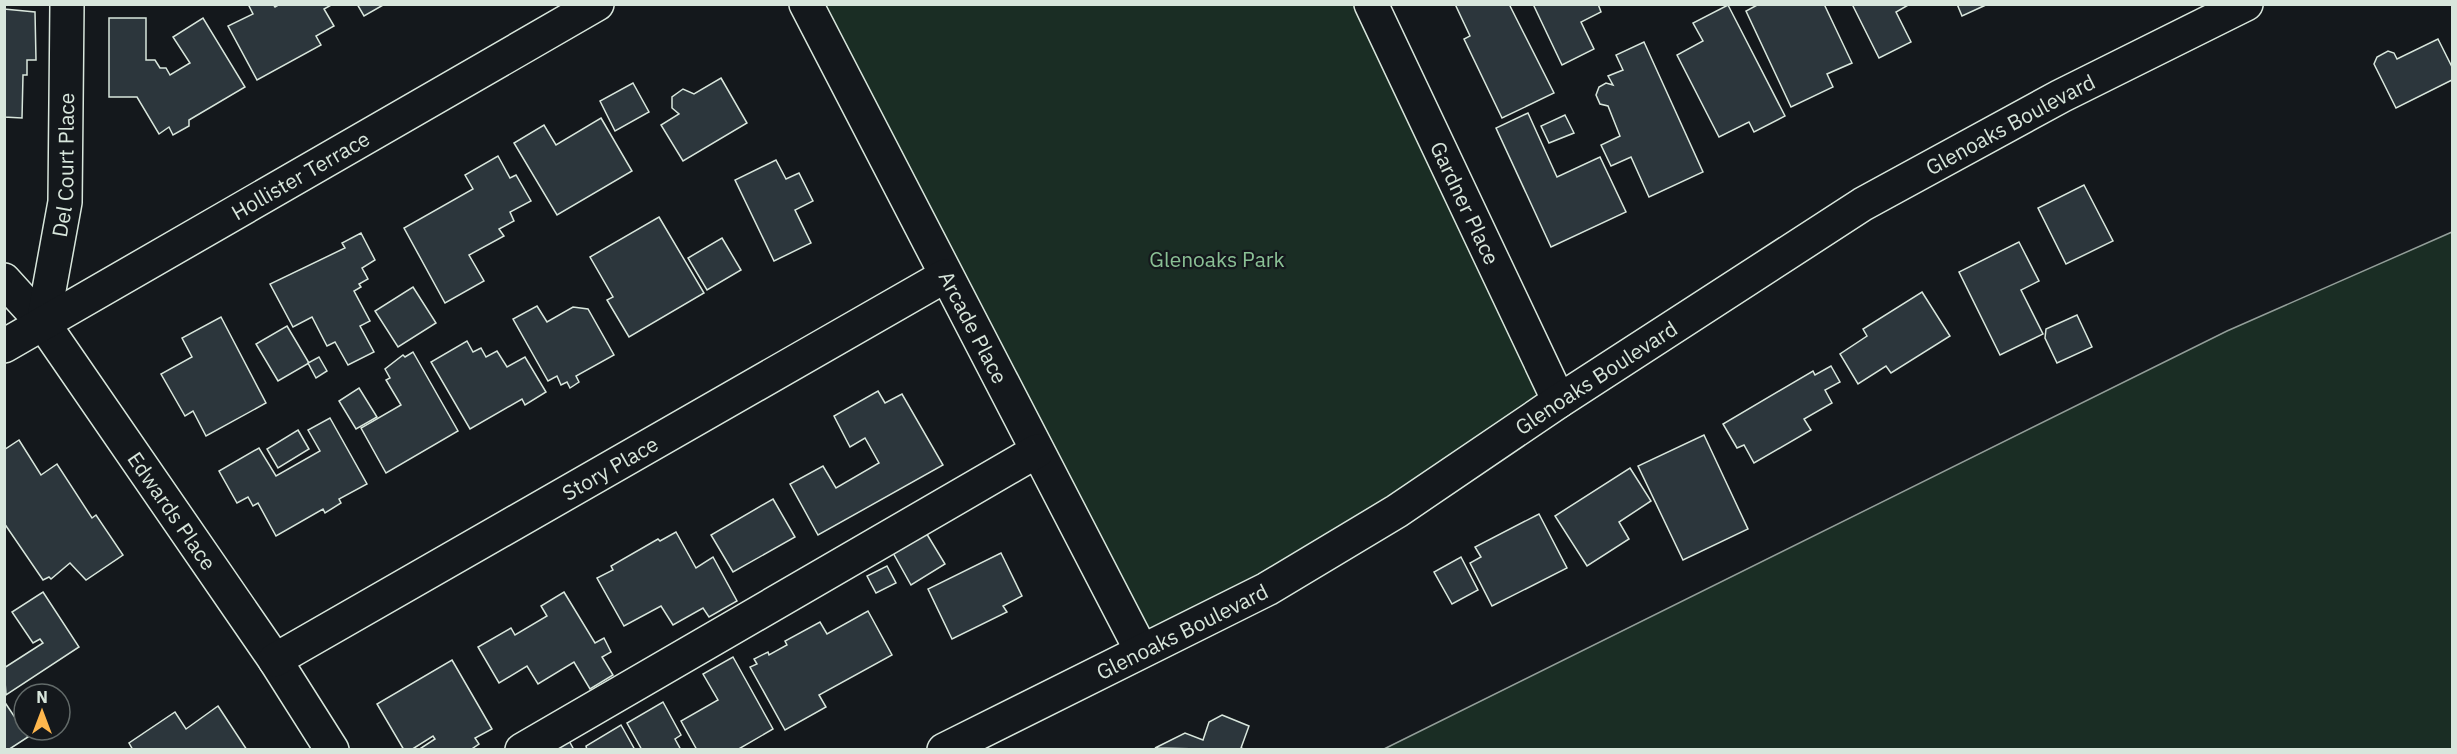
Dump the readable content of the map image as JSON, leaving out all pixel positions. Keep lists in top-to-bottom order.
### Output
{
  "streets": {
    "street": [
      "Glenoaks Boulevard",
      "Del Court Place",
      "Hollister Terrace",
      "Gardner Place",
      "Arcade Place",
      "Story Place",
      "Edwards Place"
    ]
  },
  "crossings": [
    ["Glenoaks Boulevard", "Gardner Place"],
    ["Glenoaks Boulevard", "Arcade Place"],
    ["Del Court Place", "Hollister Terrace"],
    ["Del Court Place", "Edwards Place"],
    ["Hollister Terrace", "Edwards Place"],
    ["Arcade Place", "Story Place"],
    ["Story Place", "Edwards Place"]
  ],
  "parks": ["Glenoaks Park"],
  "north": "top"
}
